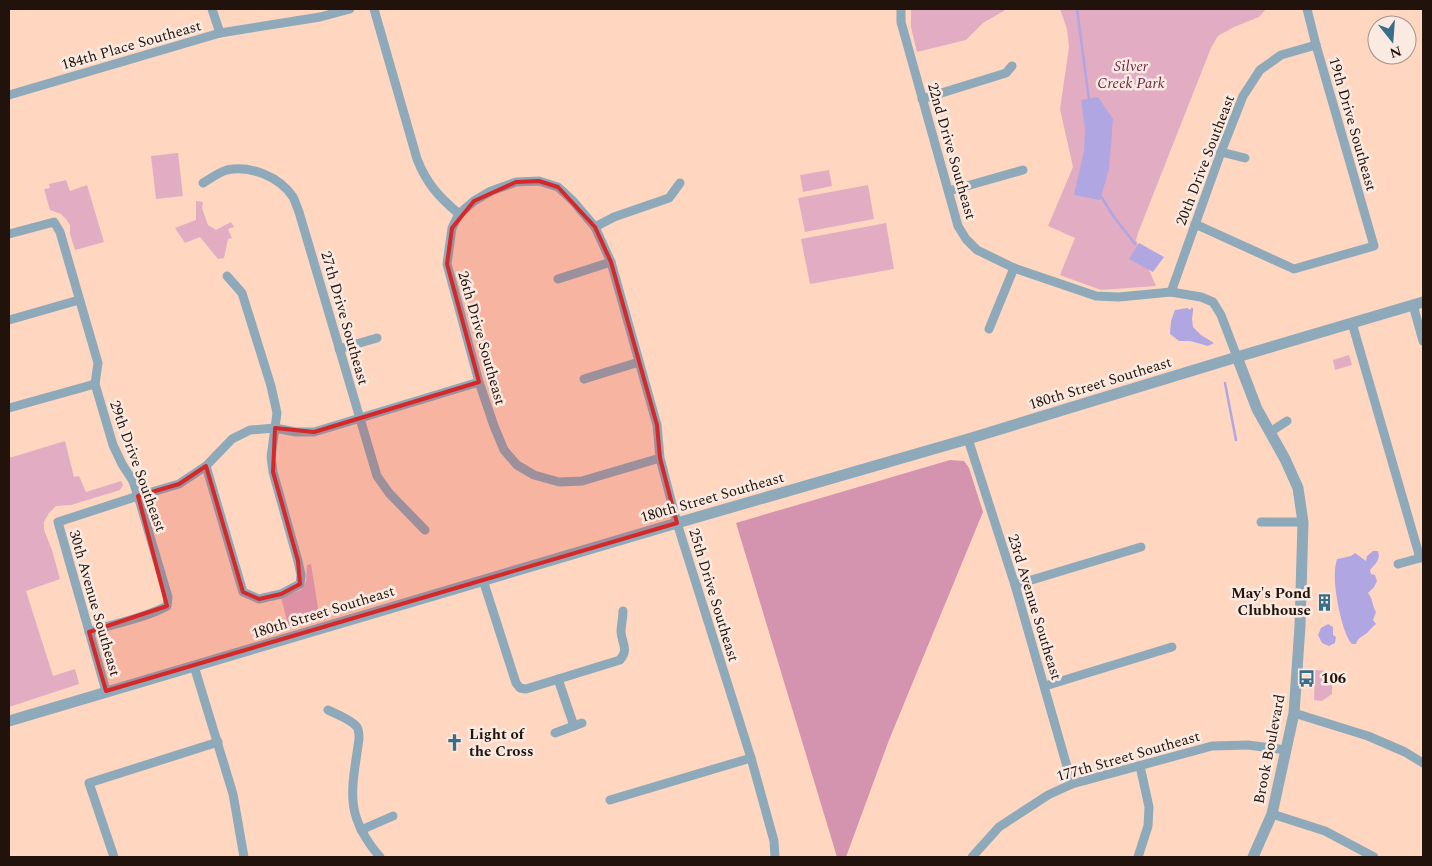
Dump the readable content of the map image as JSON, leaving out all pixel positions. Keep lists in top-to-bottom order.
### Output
{
  "streets": {
    "street": [
      "184th Place Southeast",
      "19th Drive Southeast",
      "22nd Drive Southeast",
      "20th Drive Southeast",
      "27th Drive Southeast",
      "26th Drive Southeast",
      "180th Street Southeast",
      "29th Drive Southeast",
      "25th Drive Southeast",
      "30th Avenue Southeast",
      "23rd Avenue Southeast",
      "Brook Boulevard",
      "177th Street Southeast"
    ]
  },
  "crossings": [
    ["19th Drive Southeast", "20th Drive Southeast"],
    ["22nd Drive Southeast", "20th Drive Southeast"],
    ["22nd Drive Southeast", "180th Street Southeast"],
    ["22nd Drive Southeast", "Brook Boulevard"],
    ["26th Drive Southeast", "25th Drive Southeast"],
    ["180th Street Southeast", "25th Drive Southeast"],
    ["180th Street Southeast", "30th Avenue Southeast"],
    ["180th Street Southeast", "23rd Avenue Southeast"],
    ["180th Street Southeast", "Brook Boulevard"],
    ["29th Drive Southeast", "30th Avenue Southeast"],
    ["23rd Avenue Southeast", "177th Street Southeast"],
    ["Brook Boulevard", "177th Street Southeast"]
  ],
  "parks": ["Silver Creek Park"],
  "places": {
    "building": ["May's Pond Clubhouse"],
    "bus stop": ["106"],
    "church": ["Light of the Cross"]
  },
  "north": "bottom"
}
